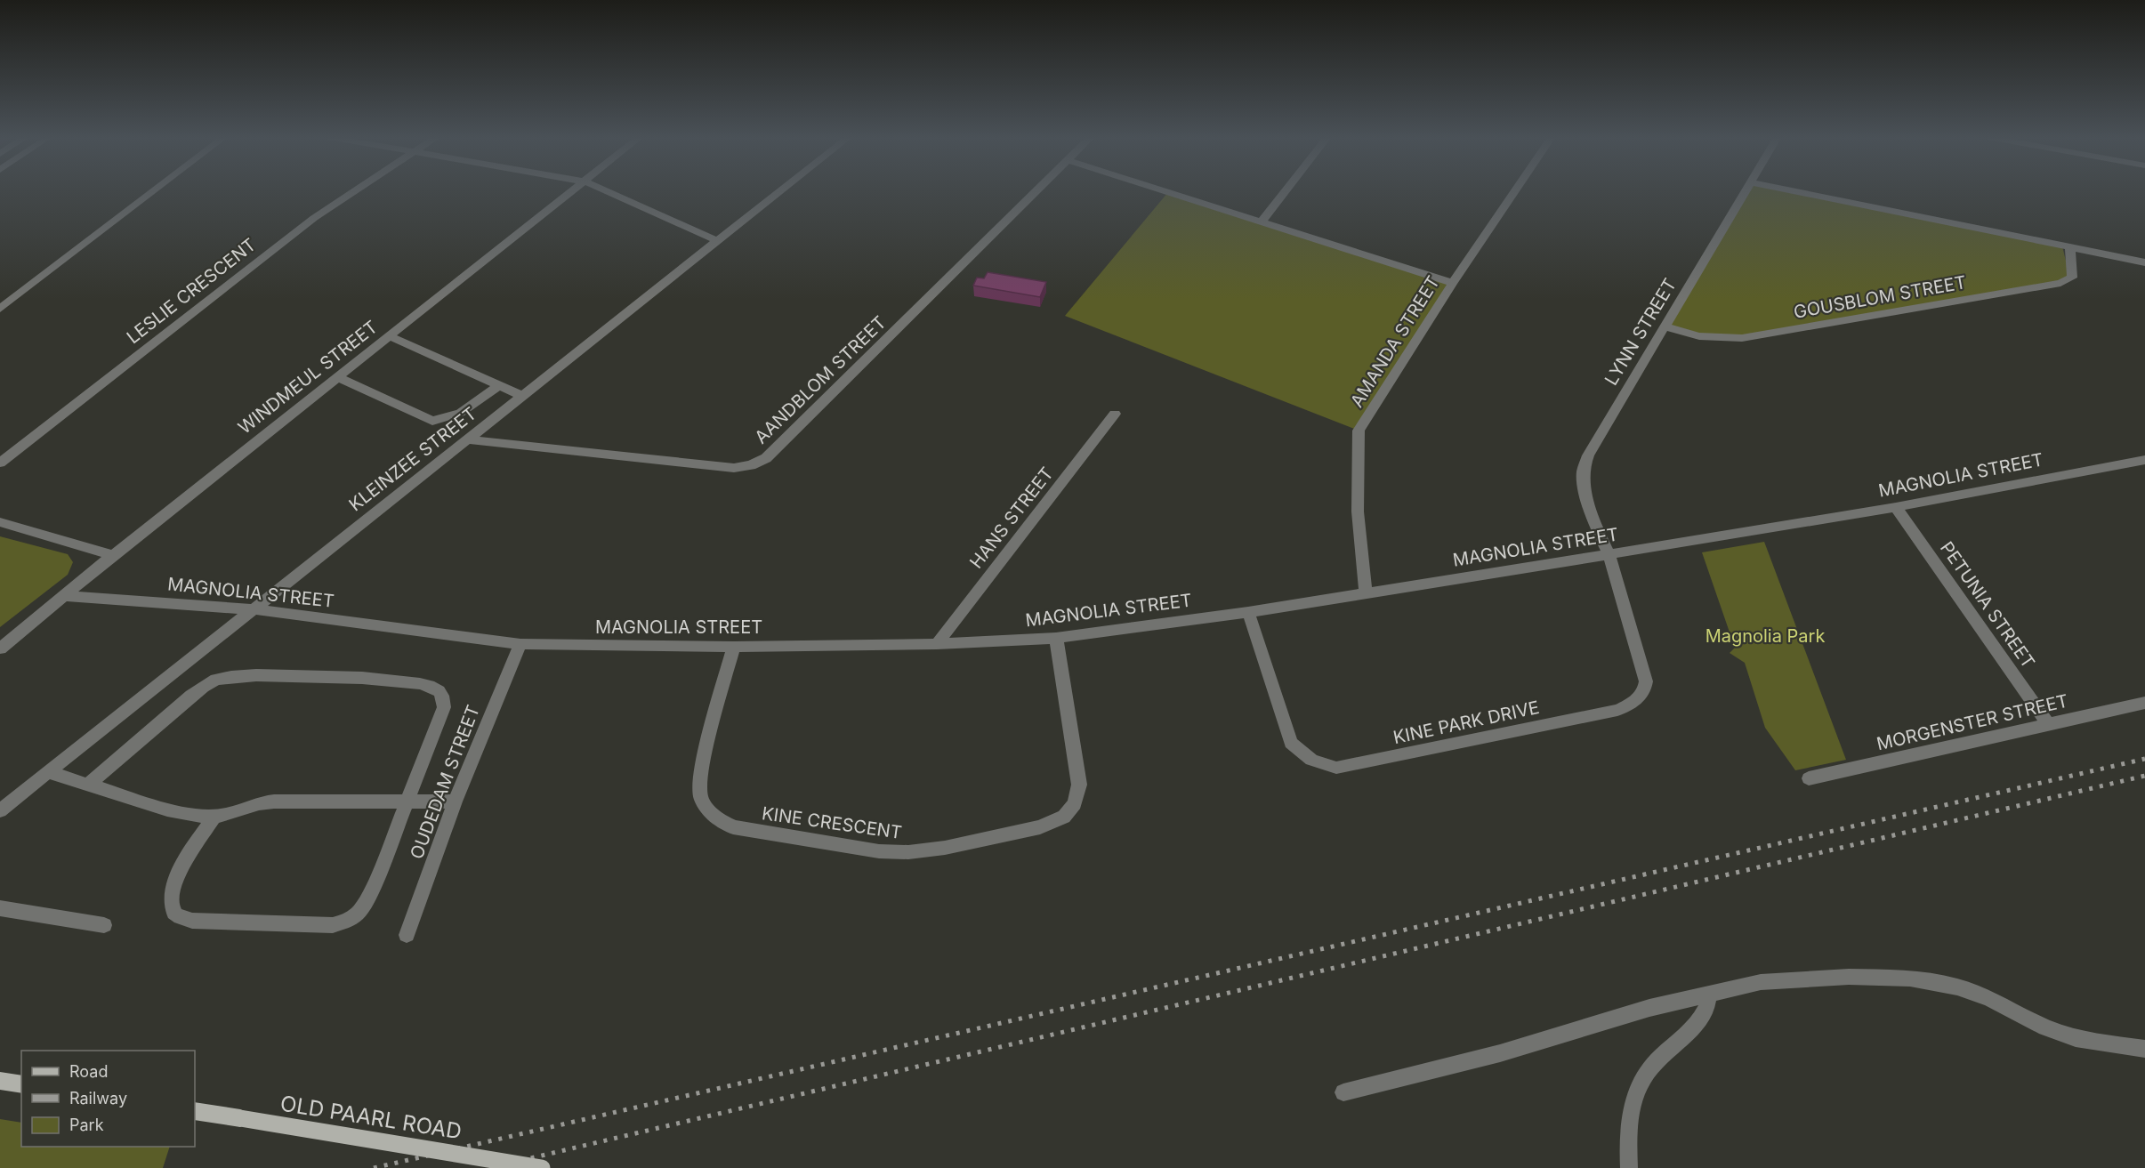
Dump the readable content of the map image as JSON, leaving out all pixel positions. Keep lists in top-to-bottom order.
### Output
{
  "streets": {
    "main road": ["OLD PAARL ROAD"],
    "street": [
      "LESLIE CRESCENT",
      "GOUSBLOM STREET",
      "LYNN STREET",
      "AMANDA STREET",
      "WINDMEUL STREET",
      "AANDBLOM STREET",
      "KLEINZEE STREET",
      "MAGNOLIA STREET",
      "HANS STREET",
      "PETUNIA STREET",
      "KINE PARK DRIVE",
      "MORGENSTER STREET",
      "OUDEDAM STREET",
      "KINE CRESCENT"
    ]
  },
  "crossings": [
    ["GOUSBLOM STREET", "LYNN STREET"],
    ["LYNN STREET", "MAGNOLIA STREET"],
    ["LYNN STREET", "KINE PARK DRIVE"],
    ["AMANDA STREET", "MAGNOLIA STREET"],
    ["WINDMEUL STREET", "MAGNOLIA STREET"],
    ["AANDBLOM STREET", "KLEINZEE STREET"],
    ["KLEINZEE STREET", "MAGNOLIA STREET"],
    ["MAGNOLIA STREET", "HANS STREET"],
    ["MAGNOLIA STREET", "PETUNIA STREET"],
    ["MAGNOLIA STREET", "KINE PARK DRIVE"],
    ["MAGNOLIA STREET", "OUDEDAM STREET"],
    ["MAGNOLIA STREET", "KINE CRESCENT"],
    ["PETUNIA STREET", "MORGENSTER STREET"]
  ],
  "parks": ["Magnolia Park"],
  "legend": ["Road", "Railway", "Park"]
}
